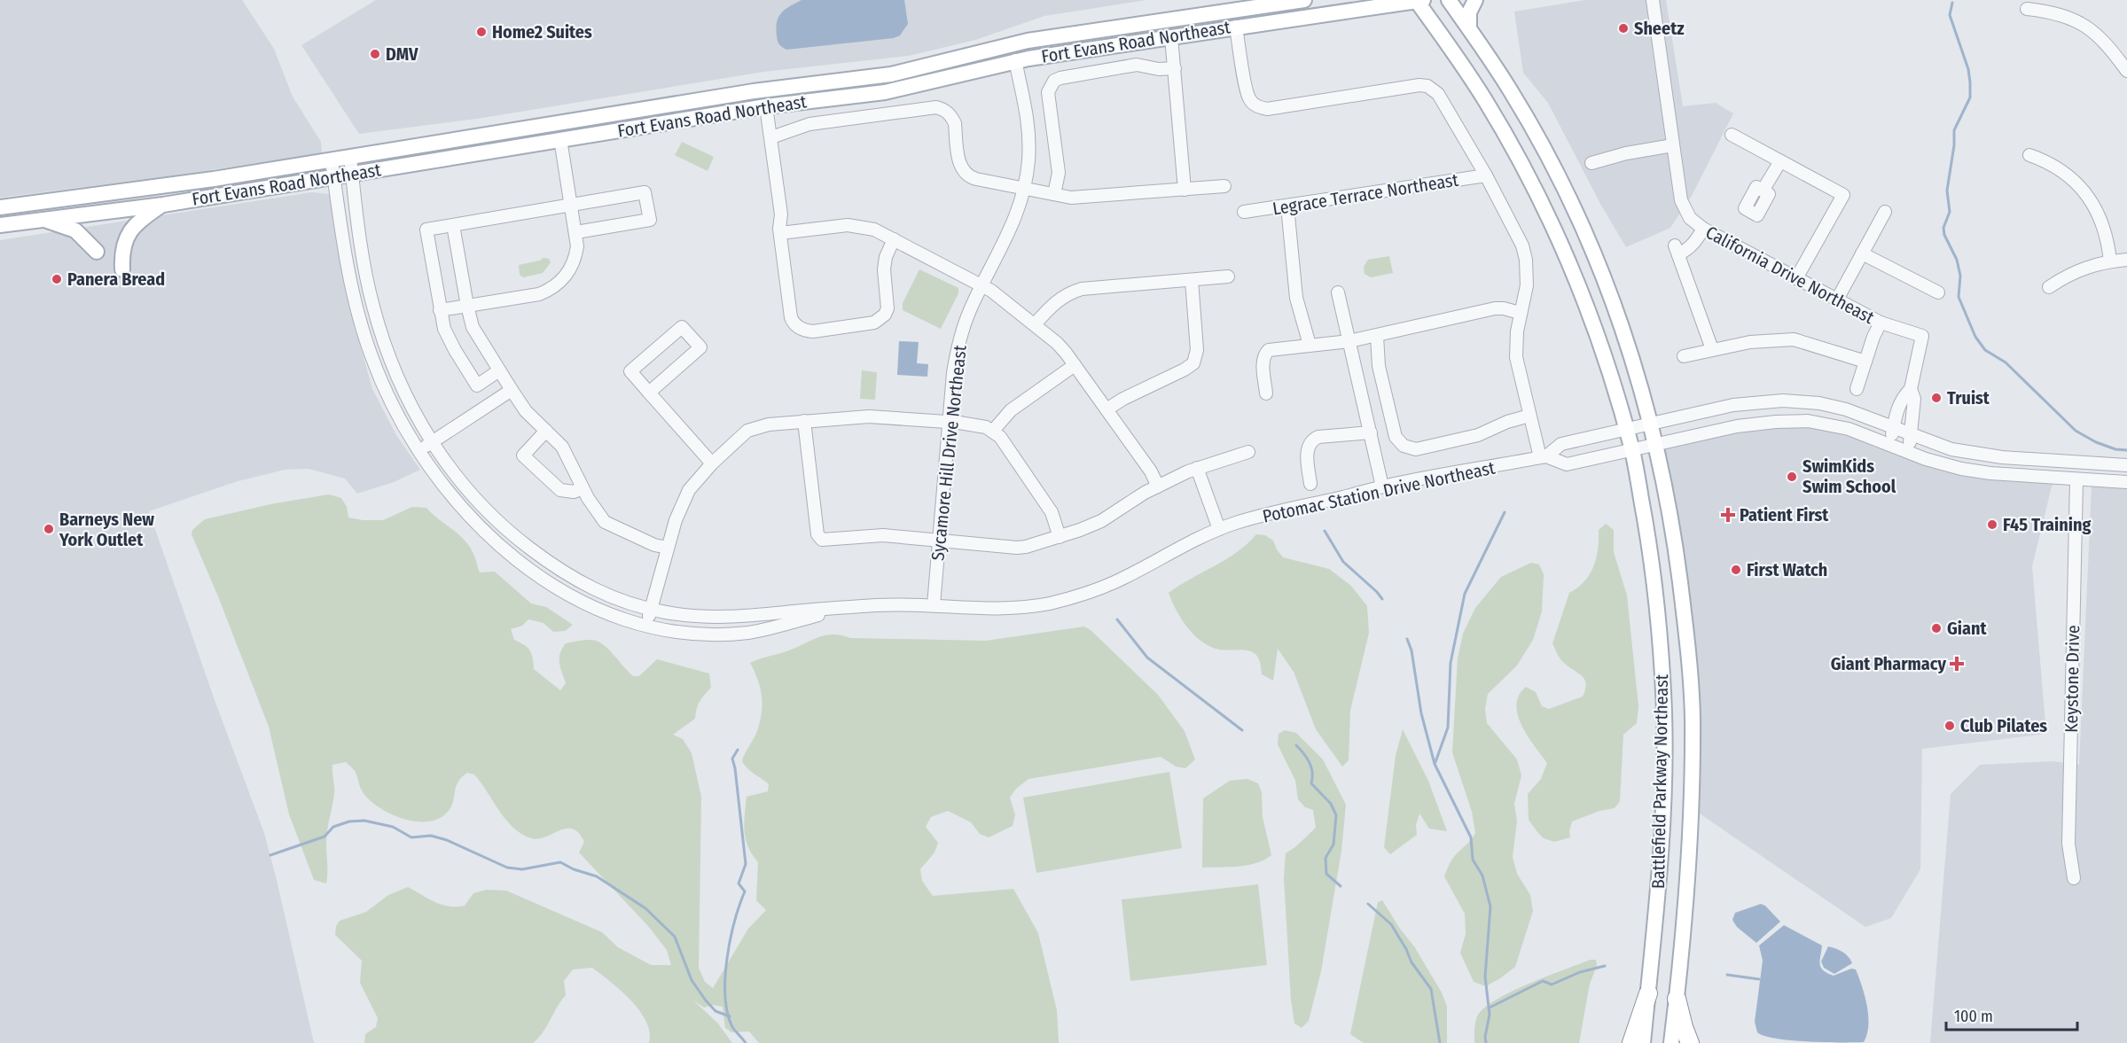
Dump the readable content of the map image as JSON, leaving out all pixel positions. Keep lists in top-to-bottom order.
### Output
{
  "streets": {
    "main road": ["Fort Evans Road Northeast", "Battlefield Parkway Northeast"],
    "street": [
      "Legrace Terrace Northeast",
      "California Drive Northeast",
      "Sycamore Hill Drive Northeast",
      "Potomac Station Drive Northeast",
      "Keystone Drive"
    ]
  },
  "crossings": [
    ["Fort Evans Road Northeast", "Sycamore Hill Drive Northeast"],
    ["Fort Evans Road Northeast", "Potomac Station Drive Northeast"],
    ["Fort Evans Road Northeast", "Battlefield Parkway Northeast"],
    ["Sycamore Hill Drive Northeast", "Potomac Station Drive Northeast"],
    ["Potomac Station Drive Northeast", "Keystone Drive"],
    ["Potomac Station Drive Northeast", "Battlefield Parkway Northeast"]
  ],
  "places": {
    "other": [
      "Sheetz",
      "Home2 Suites",
      "DMV",
      "Panera Bread",
      "Truist",
      "SwimKids Swim School",
      "F45 Training",
      "Barneys New York Outlet",
      "First Watch",
      "Giant",
      "Club Pilates"
    ],
    "health": ["Patient First", "Giant Pharmacy"]
  },
  "scale_bar": "100 m"
}
